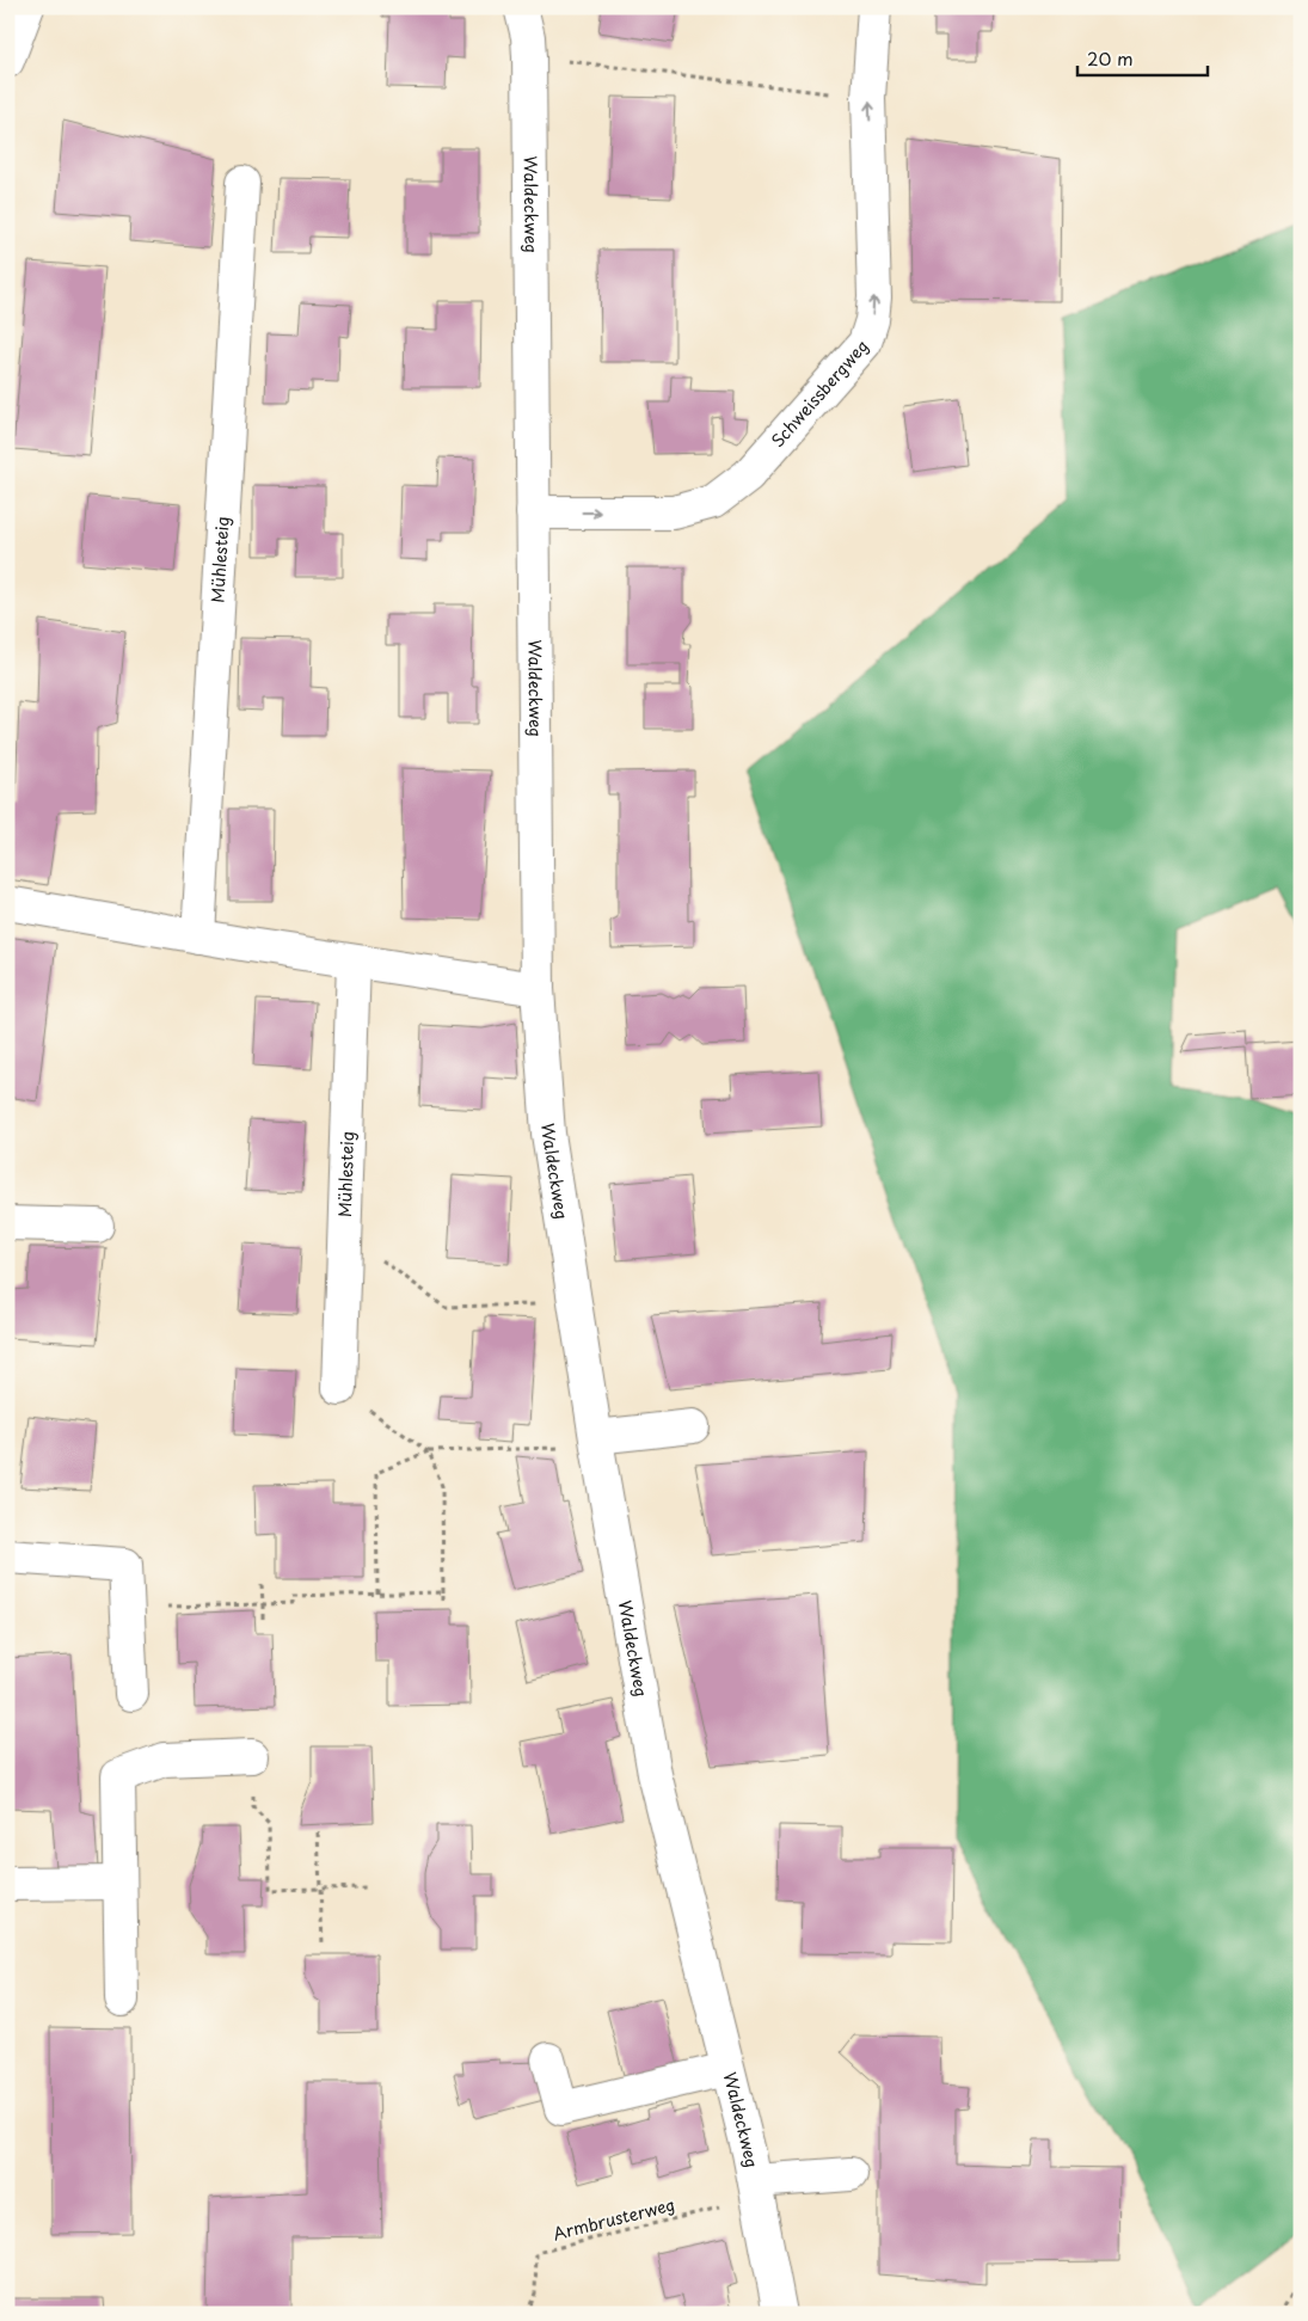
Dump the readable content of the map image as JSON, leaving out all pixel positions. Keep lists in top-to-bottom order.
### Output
{
  "streets": {
    "street": ["Waldeckweg", "Schweissbergweg", "Mühlesteig"],
    "path": ["Armbrusterweg"]
  },
  "crossings": [
    ["Waldeckweg", "Schweissbergweg"],
    ["Waldeckweg", "Armbrusterweg"]
  ],
  "one_way": ["Schweissbergweg"],
  "scale_bar": "20 m"
}
